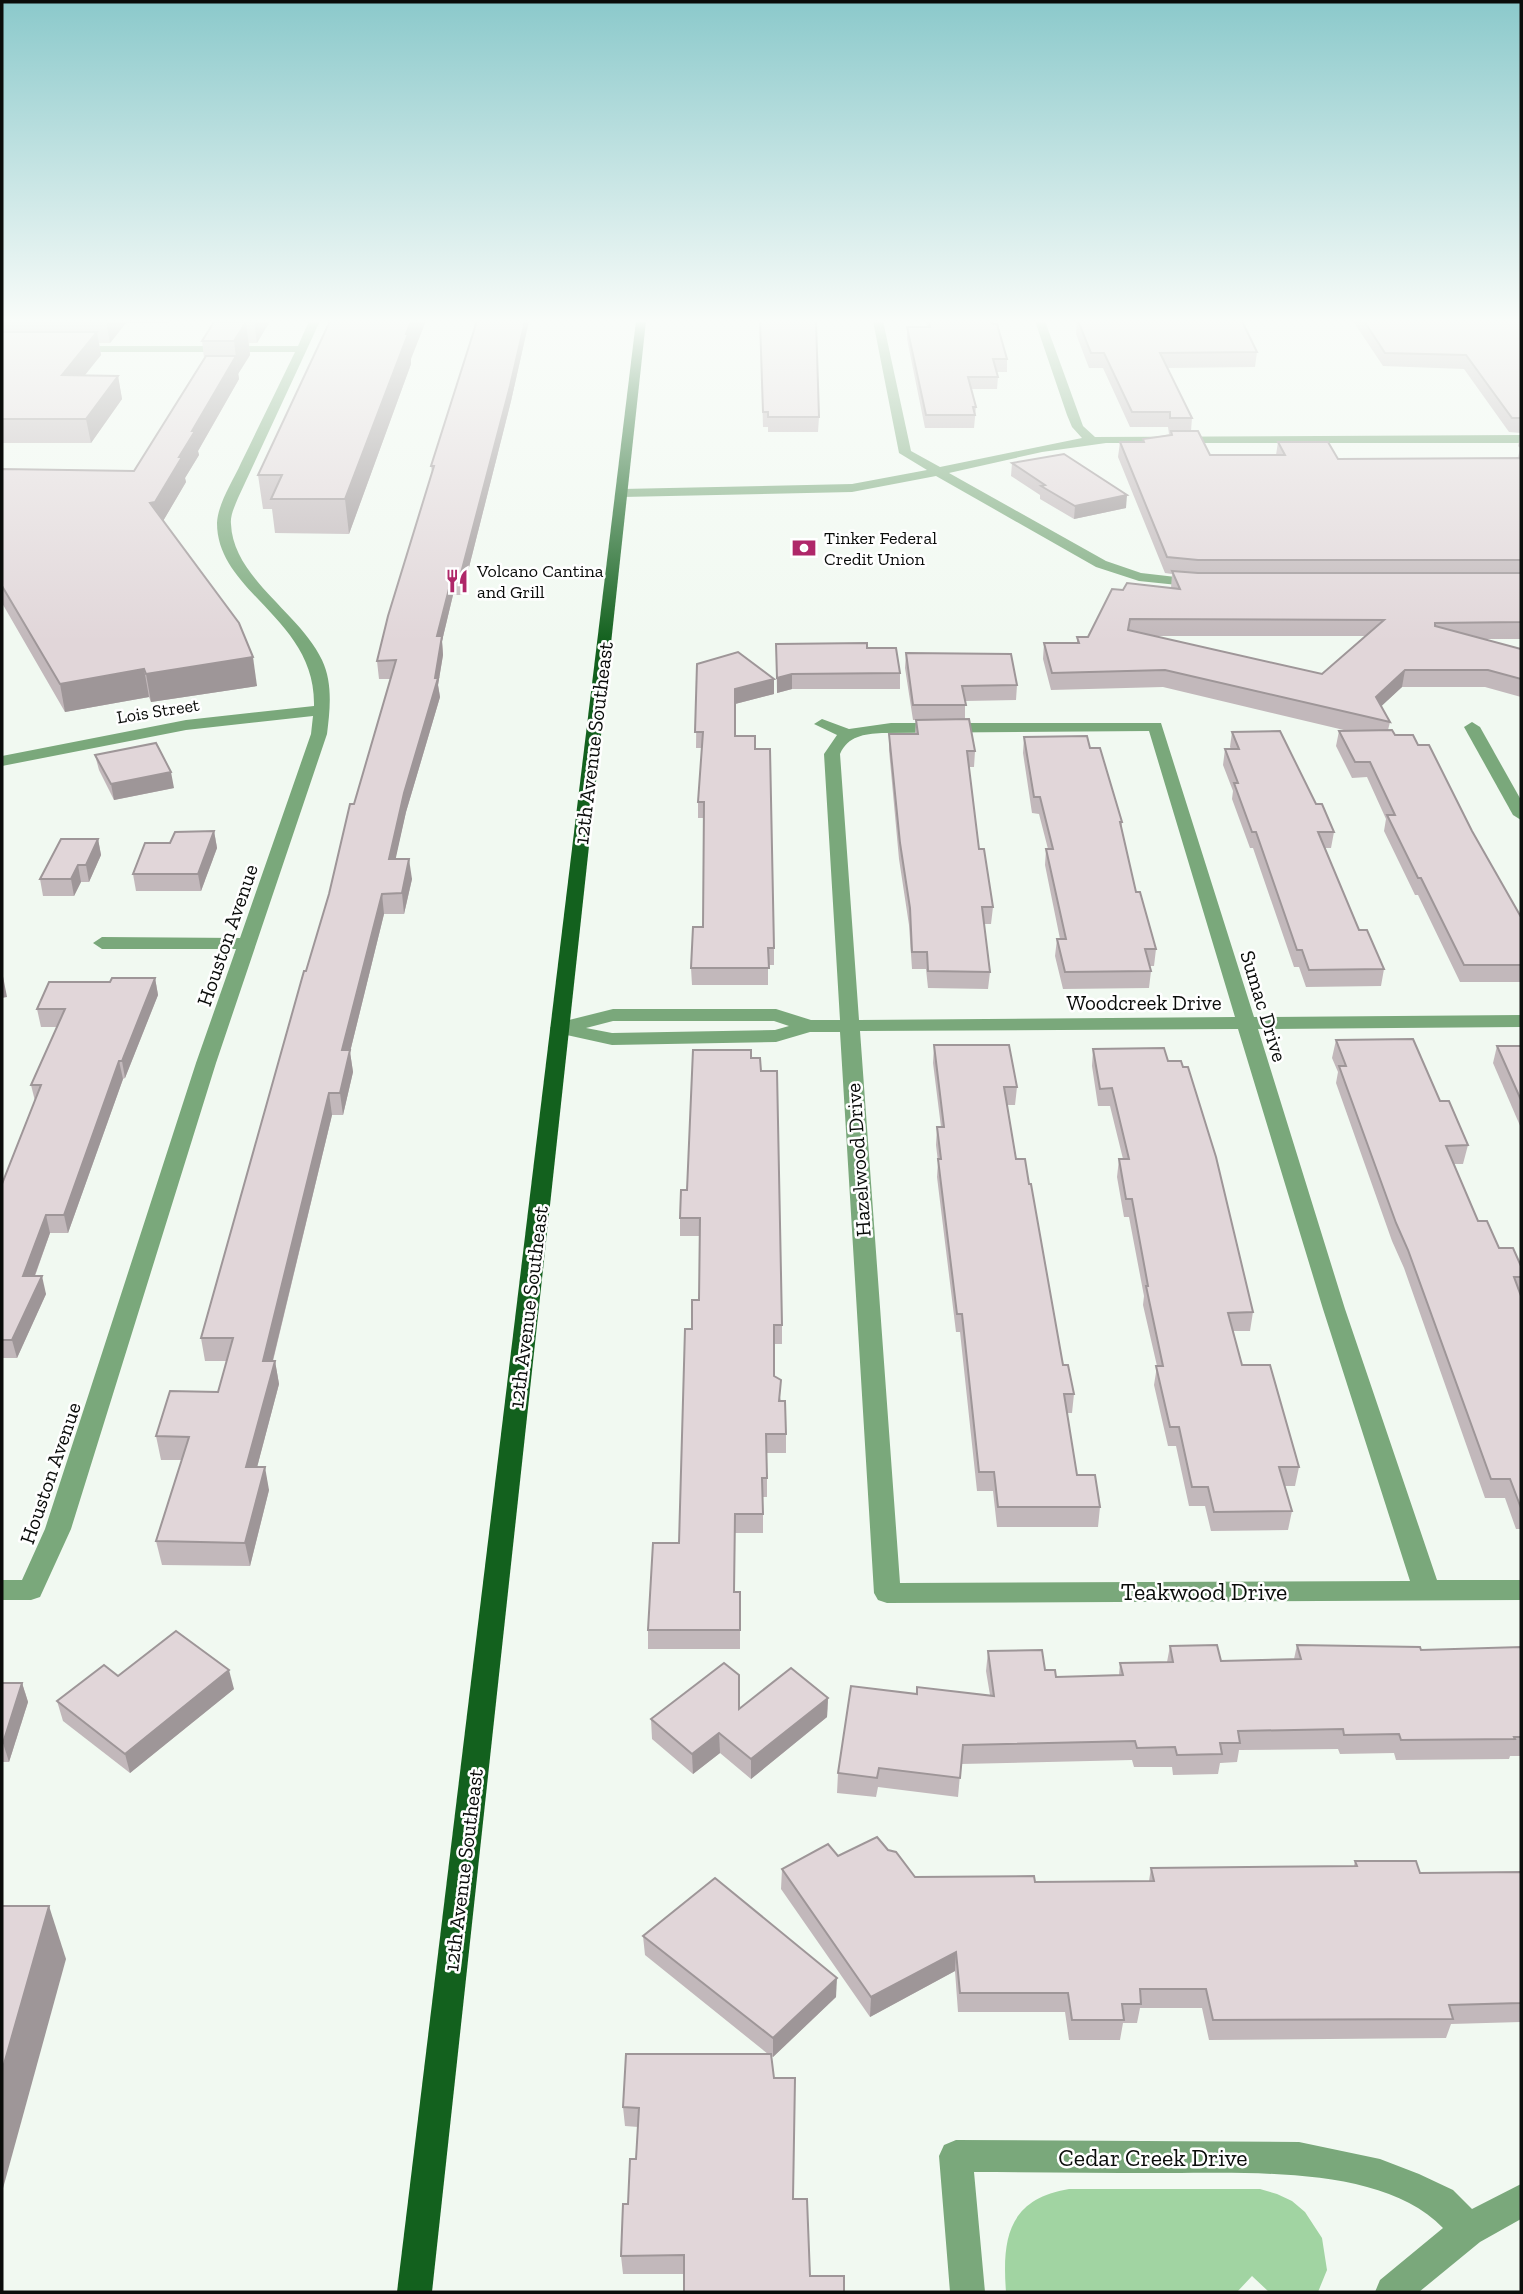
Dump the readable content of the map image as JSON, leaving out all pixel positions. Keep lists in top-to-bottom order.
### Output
{
  "streets": {
    "main road": ["12th Avenue Southeast"],
    "street": [
      "Lois Street",
      "Houston Avenue",
      "Woodcreek Drive",
      "Sumac Drive",
      "Hazelwood Drive",
      "Teakwood Drive",
      "Cedar Creek Drive"
    ]
  },
  "crossings": [
    ["Lois Street", "Houston Avenue"],
    ["12th Avenue Southeast", "Woodcreek Drive"],
    ["Woodcreek Drive", "Sumac Drive"],
    ["Woodcreek Drive", "Hazelwood Drive"],
    ["Sumac Drive", "Hazelwood Drive"],
    ["Sumac Drive", "Teakwood Drive"],
    ["Hazelwood Drive", "Teakwood Drive"]
  ],
  "places": {
    "bank": ["Tinker Federal Credit Union"],
    "restaurant": ["Volcano Cantina and Grill"]
  }
}
